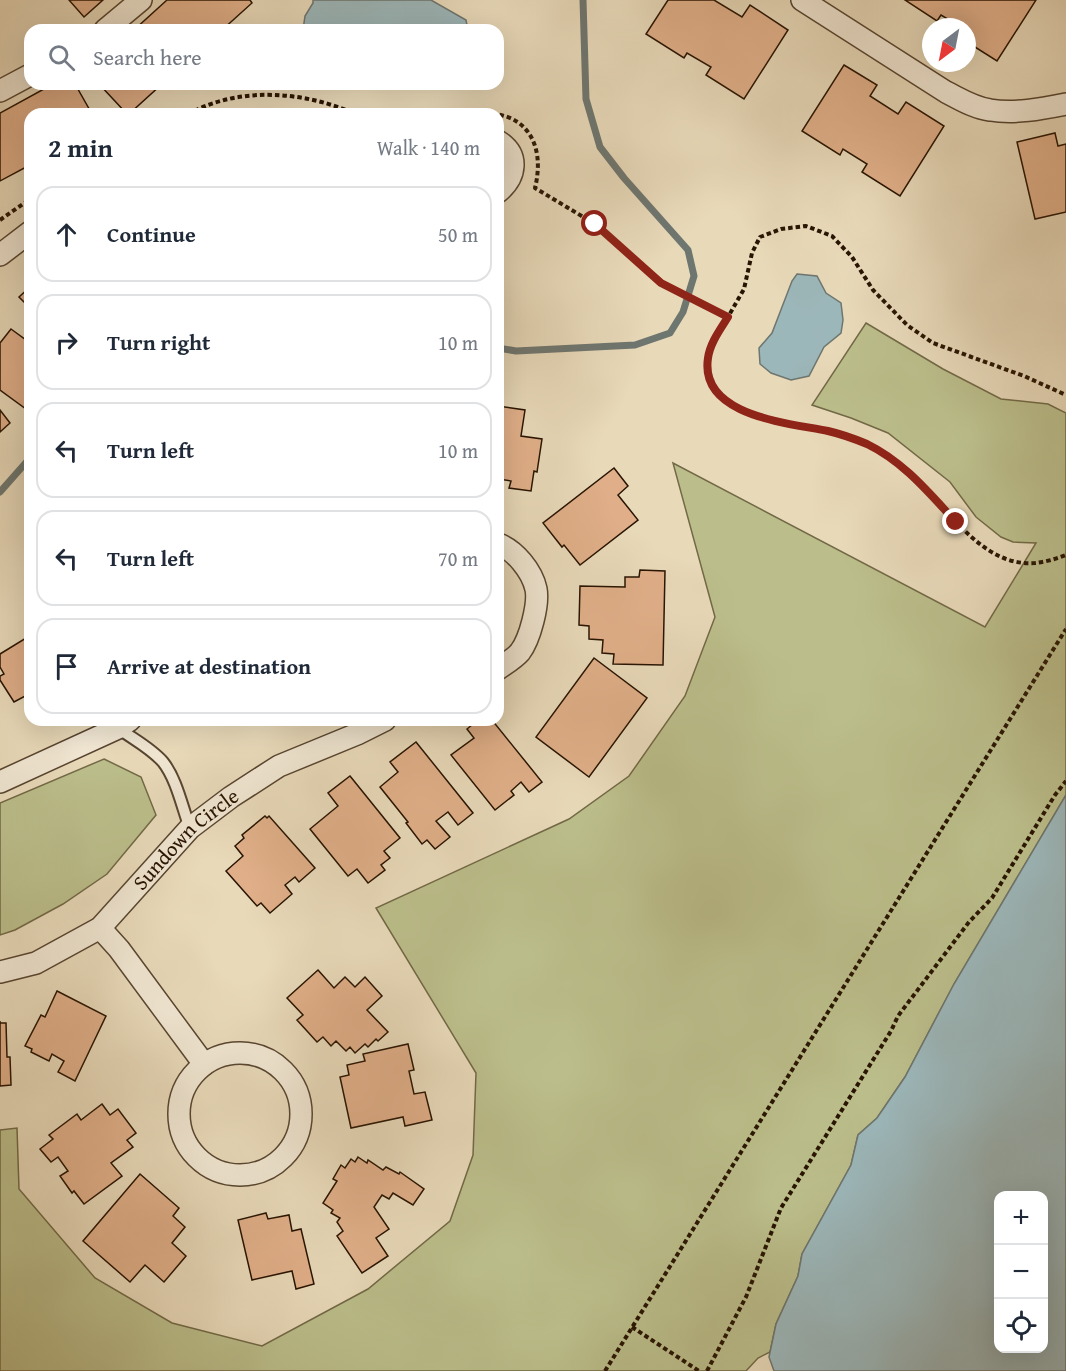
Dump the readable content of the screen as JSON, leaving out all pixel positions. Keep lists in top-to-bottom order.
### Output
{
  "streets": {
    "street": ["Sundown Circle"]
  },
  "north": "bottom left",
  "page": {
    "search": "Search here",
    "heading": ["2 min", "Walk · 140 m"],
    "list": [
      ["Continue", "50 m"],
      ["Turn right", "10 m"],
      ["Turn left", "10 m"],
      ["Turn left", "70 m"],
      "Arrive at destination"
    ],
    "map_buttons": ["+", "−"]
  }
}
